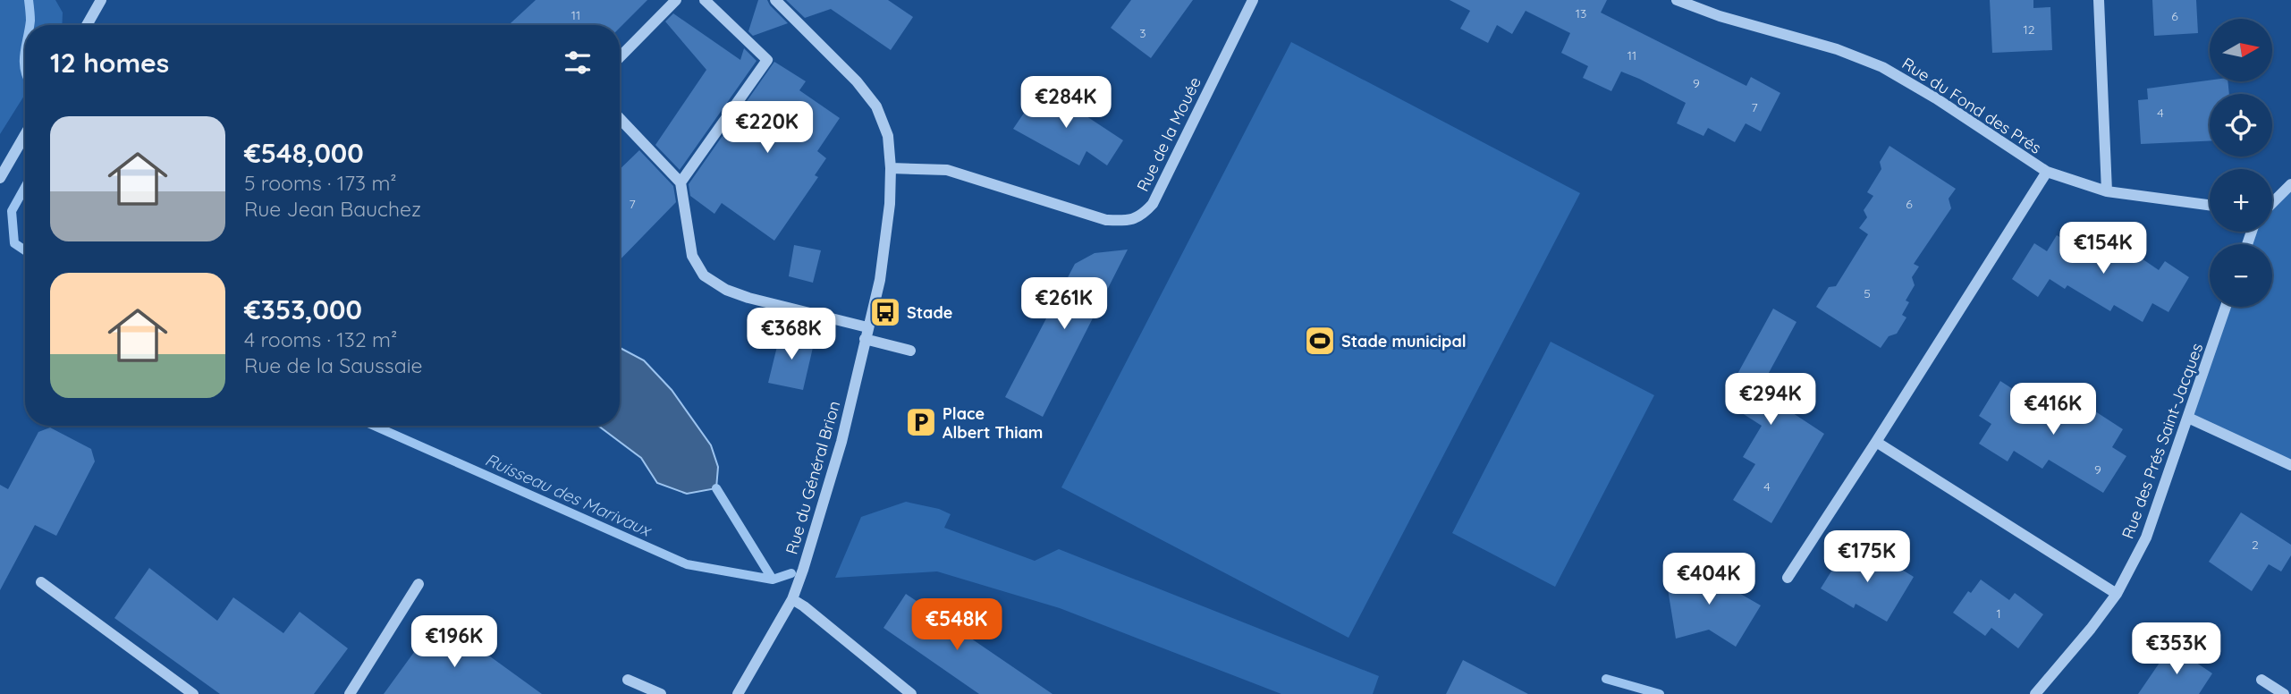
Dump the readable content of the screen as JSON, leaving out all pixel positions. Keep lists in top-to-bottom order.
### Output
{
  "streets": {
    "street": [
      "Rue du Fond des Prés",
      "Rue de la Mouée",
      "Rue des Prés Saint-Jacques",
      "Rue du Général Brion"
    ]
  },
  "crossings": [
    ["Rue de la Mouée", "Rue du Général Brion"]
  ],
  "water": ["Ruisseau des Marivaux"],
  "places": {
    "bus stop": ["Stade"],
    "sports": ["Stade municipal"],
    "parking": ["Place Albert Thiam"]
  },
  "house_numbers": [
    "13",
    "11",
    "6",
    "12",
    "3",
    "11",
    "9",
    "7",
    "4",
    "7",
    "6",
    "5",
    "9",
    "4",
    "2",
    "1"
  ],
  "north": "right",
  "page": {
    "map_buttons": ["+", "−"],
    "heading": "12 homes",
    "price": [
      "€284K",
      "€220K",
      "€154K",
      "€261K",
      "€368K",
      "€294K",
      "€416K",
      "€175K",
      "€404K",
      "€548K",
      "€196K",
      "€353K"
    ],
    "list": [
      {
        "name": "€548,000",
        "note": "5 rooms · 173 m² · Rue Jean Bauchez"
      },
      {
        "name": "€353,000",
        "note": "4 rooms · 132 m² · Rue de la Saussaie"
      }
    ]
  }
}
